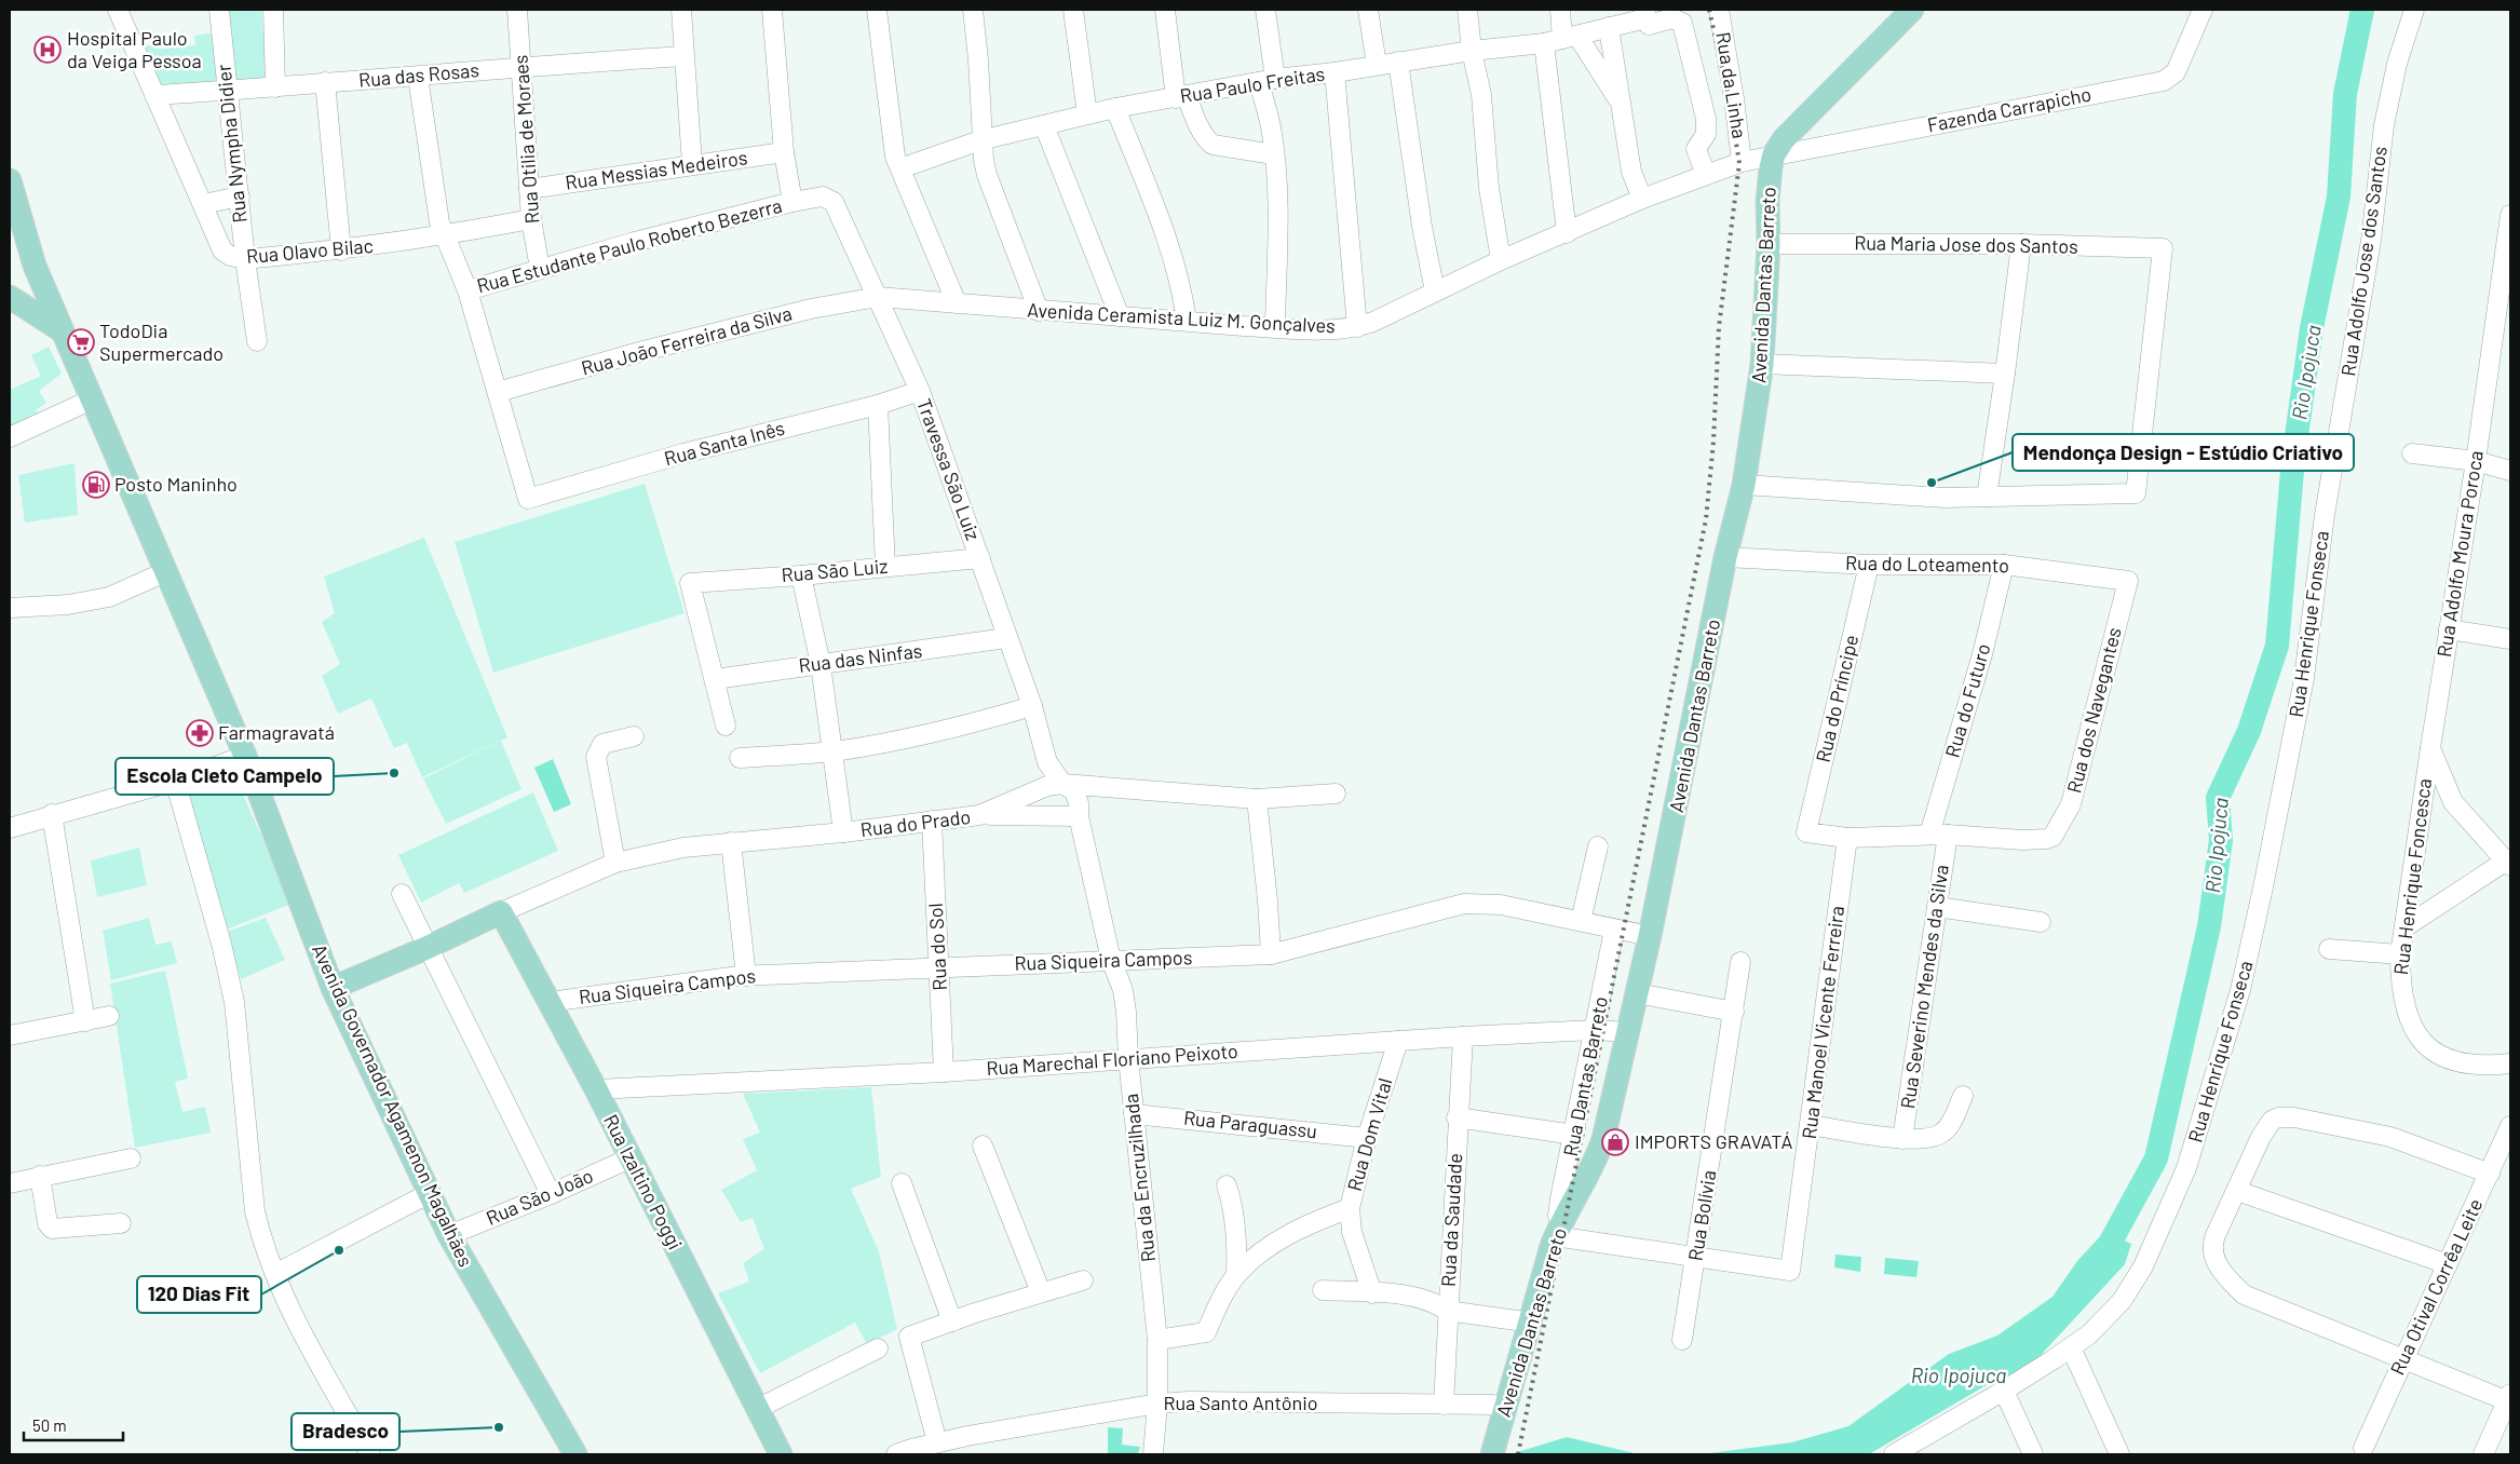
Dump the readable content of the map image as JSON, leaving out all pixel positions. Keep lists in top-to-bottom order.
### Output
{
  "streets": {
    "main road": ["Avenida Dantas Barreto", "Avenida Governador Agamenon Magalhães", "Rua Izaltino Poggi"],
    "street": [
      "Rua das Rosas",
      "Rua Paulo Freitas",
      "Rua da Linha",
      "Fazenda Carrapicho",
      "Rua Otilia de Moraes",
      "Rua Nympha Didier",
      "Rua Messias Medeiros",
      "Rua Maria Jose dos Santos",
      "Rua Estudante Paulo Roberto Bezerra",
      "Rua Olavo Bilac",
      "Rua Adolfo Jose dos Santos",
      "Avenida Ceramista Luiz M. Gonçalves",
      "Rua João Ferreira da Silva",
      "Rua Santa Inês",
      "Travessa São Luiz",
      "Rua Adolfo Moura Poroca",
      "Rua do Loteamento",
      "Rua São Luiz",
      "Rua Henrique Fonseca",
      "Rua das Ninfas",
      "Rua do Príncipe",
      "Rua do Futuro",
      "Rua dos Navegantes",
      "Rua do Prado",
      "Rua Henrique Foncesca",
      "Rua do Sol",
      "Rua Siqueira Campos",
      "Rua Severino Mendes da Silva",
      "Rua Manoel Vicente Ferreira",
      "Rua Marechal Floriano Peixoto",
      "Rua Dantas Barreto",
      "Rua Paraguassu",
      "Rua Dom Vital",
      "Rua da Encruzilhada",
      "Rua São João",
      "Rua Bolívia",
      "Rua da Saudade",
      "Rua Otival Corrêa Leite",
      "Rua Santo Antônio"
    ]
  },
  "crossings": [
    ["Rua das Rosas", "Rua Otilia de Moraes"],
    ["Rua das Rosas", "Rua Nympha Didier"],
    ["Rua das Rosas", "Rua Olavo Bilac"],
    ["Rua Paulo Freitas", "Avenida Ceramista Luiz M. Gonçalves"],
    ["Rua da Linha", "Avenida Ceramista Luiz M. Gonçalves"],
    ["Fazenda Carrapicho", "Avenida Dantas Barreto"],
    ["Fazenda Carrapicho", "Avenida Ceramista Luiz M. Gonçalves"],
    ["Rua Otilia de Moraes", "Rua Messias Medeiros"],
    ["Rua Otilia de Moraes", "Rua Estudante Paulo Roberto Bezerra"],
    ["Rua Otilia de Moraes", "Rua Olavo Bilac"],
    ["Rua Nympha Didier", "Rua Olavo Bilac"],
    ["Rua Maria Jose dos Santos", "Avenida Dantas Barreto"],
    ["Rua Estudante Paulo Roberto Bezerra", "Travessa São Luiz"],
    ["Rua Adolfo Jose dos Santos", "Rua Henrique Fonseca"],
    ["Avenida Dantas Barreto", "Avenida Ceramista Luiz M. Gonçalves"],
    ["Avenida Dantas Barreto", "Rua do Loteamento"],
    ["Avenida Dantas Barreto", "Rua Siqueira Campos"],
    ["Avenida Dantas Barreto", "Rua Marechal Floriano Peixoto"],
    ["Avenida Dantas Barreto", "Rua Dantas Barreto"],
    ["Avenida Ceramista Luiz M. Gonçalves", "Rua João Ferreira da Silva"],
    ["Avenida Ceramista Luiz M. Gonçalves", "Travessa São Luiz"],
    ["Rua João Ferreira da Silva", "Rua Santa Inês"],
    ["Rua João Ferreira da Silva", "Travessa São Luiz"],
    ["Rua Santa Inês", "Travessa São Luiz"],
    ["Travessa São Luiz", "Rua São Luiz"],
    ["Travessa São Luiz", "Rua das Ninfas"],
    ["Travessa São Luiz", "Rua do Prado"],
    ["Travessa São Luiz", "Rua da Encruzilhada"],
    ["Rua Adolfo Moura Poroca", "Rua Henrique Foncesca"],
    ["Rua do Loteamento", "Rua do Príncipe"],
    ["Rua do Loteamento", "Rua do Futuro"],
    ["Rua do Loteamento", "Rua dos Navegantes"],
    ["Rua São Luiz", "Rua das Ninfas"],
    ["Rua do Príncipe", "Rua Manoel Vicente Ferreira"],
    ["Rua do Futuro", "Rua dos Navegantes"],
    ["Rua do Futuro", "Rua Severino Mendes da Silva"],
    ["Rua dos Navegantes", "Rua Severino Mendes da Silva"],
    ["Rua do Prado", "Rua do Sol"],
    ["Rua do Prado", "Rua da Encruzilhada"],
    ["Rua do Prado", "Rua Izaltino Poggi"],
    ["Rua do Sol", "Rua Siqueira Campos"],
    ["Rua do Sol", "Rua Marechal Floriano Peixoto"],
    ["Rua Siqueira Campos", "Rua Dantas Barreto"],
    ["Rua Siqueira Campos", "Rua da Encruzilhada"],
    ["Rua Siqueira Campos", "Rua Izaltino Poggi"],
    ["Rua Manoel Vicente Ferreira", "Rua Bolívia"],
    ["Rua Marechal Floriano Peixoto", "Rua Dantas Barreto"],
    ["Rua Marechal Floriano Peixoto", "Rua Dom Vital"],
    ["Rua Marechal Floriano Peixoto", "Rua da Encruzilhada"],
    ["Rua Marechal Floriano Peixoto", "Rua Izaltino Poggi"],
    ["Rua Marechal Floriano Peixoto", "Rua da Saudade"],
    ["Avenida Governador Agamenon Magalhães", "Rua São João"],
    ["Rua Paraguassu", "Rua Dom Vital"],
    ["Rua Paraguassu", "Rua da Encruzilhada"],
    ["Rua Dom Vital", "Rua da Encruzilhada"],
    ["Rua da Encruzilhada", "Rua Santo Antônio"],
    ["Rua Izaltino Poggi", "Rua São João"],
    ["Rua da Saudade", "Rua Santo Antônio"]
  ],
  "water": ["Rio Ipojuca"],
  "places": {
    "hospital": ["Hospital Paulo da Veiga Pessoa"],
    "supermarket": ["TodoDia Supermercado"],
    "other": [
      "Mendonça Design - Estúdio Criativo",
      "Escola Cleto Campelo",
      "120 Dias Fit",
      "Bradesco"
    ],
    "fuel station": ["Posto Maninho"],
    "pharmacy": ["Farmagravatá"],
    "shop": ["IMPORTS GRAVATÁ"]
  },
  "scale_bar": "50 m"
}
